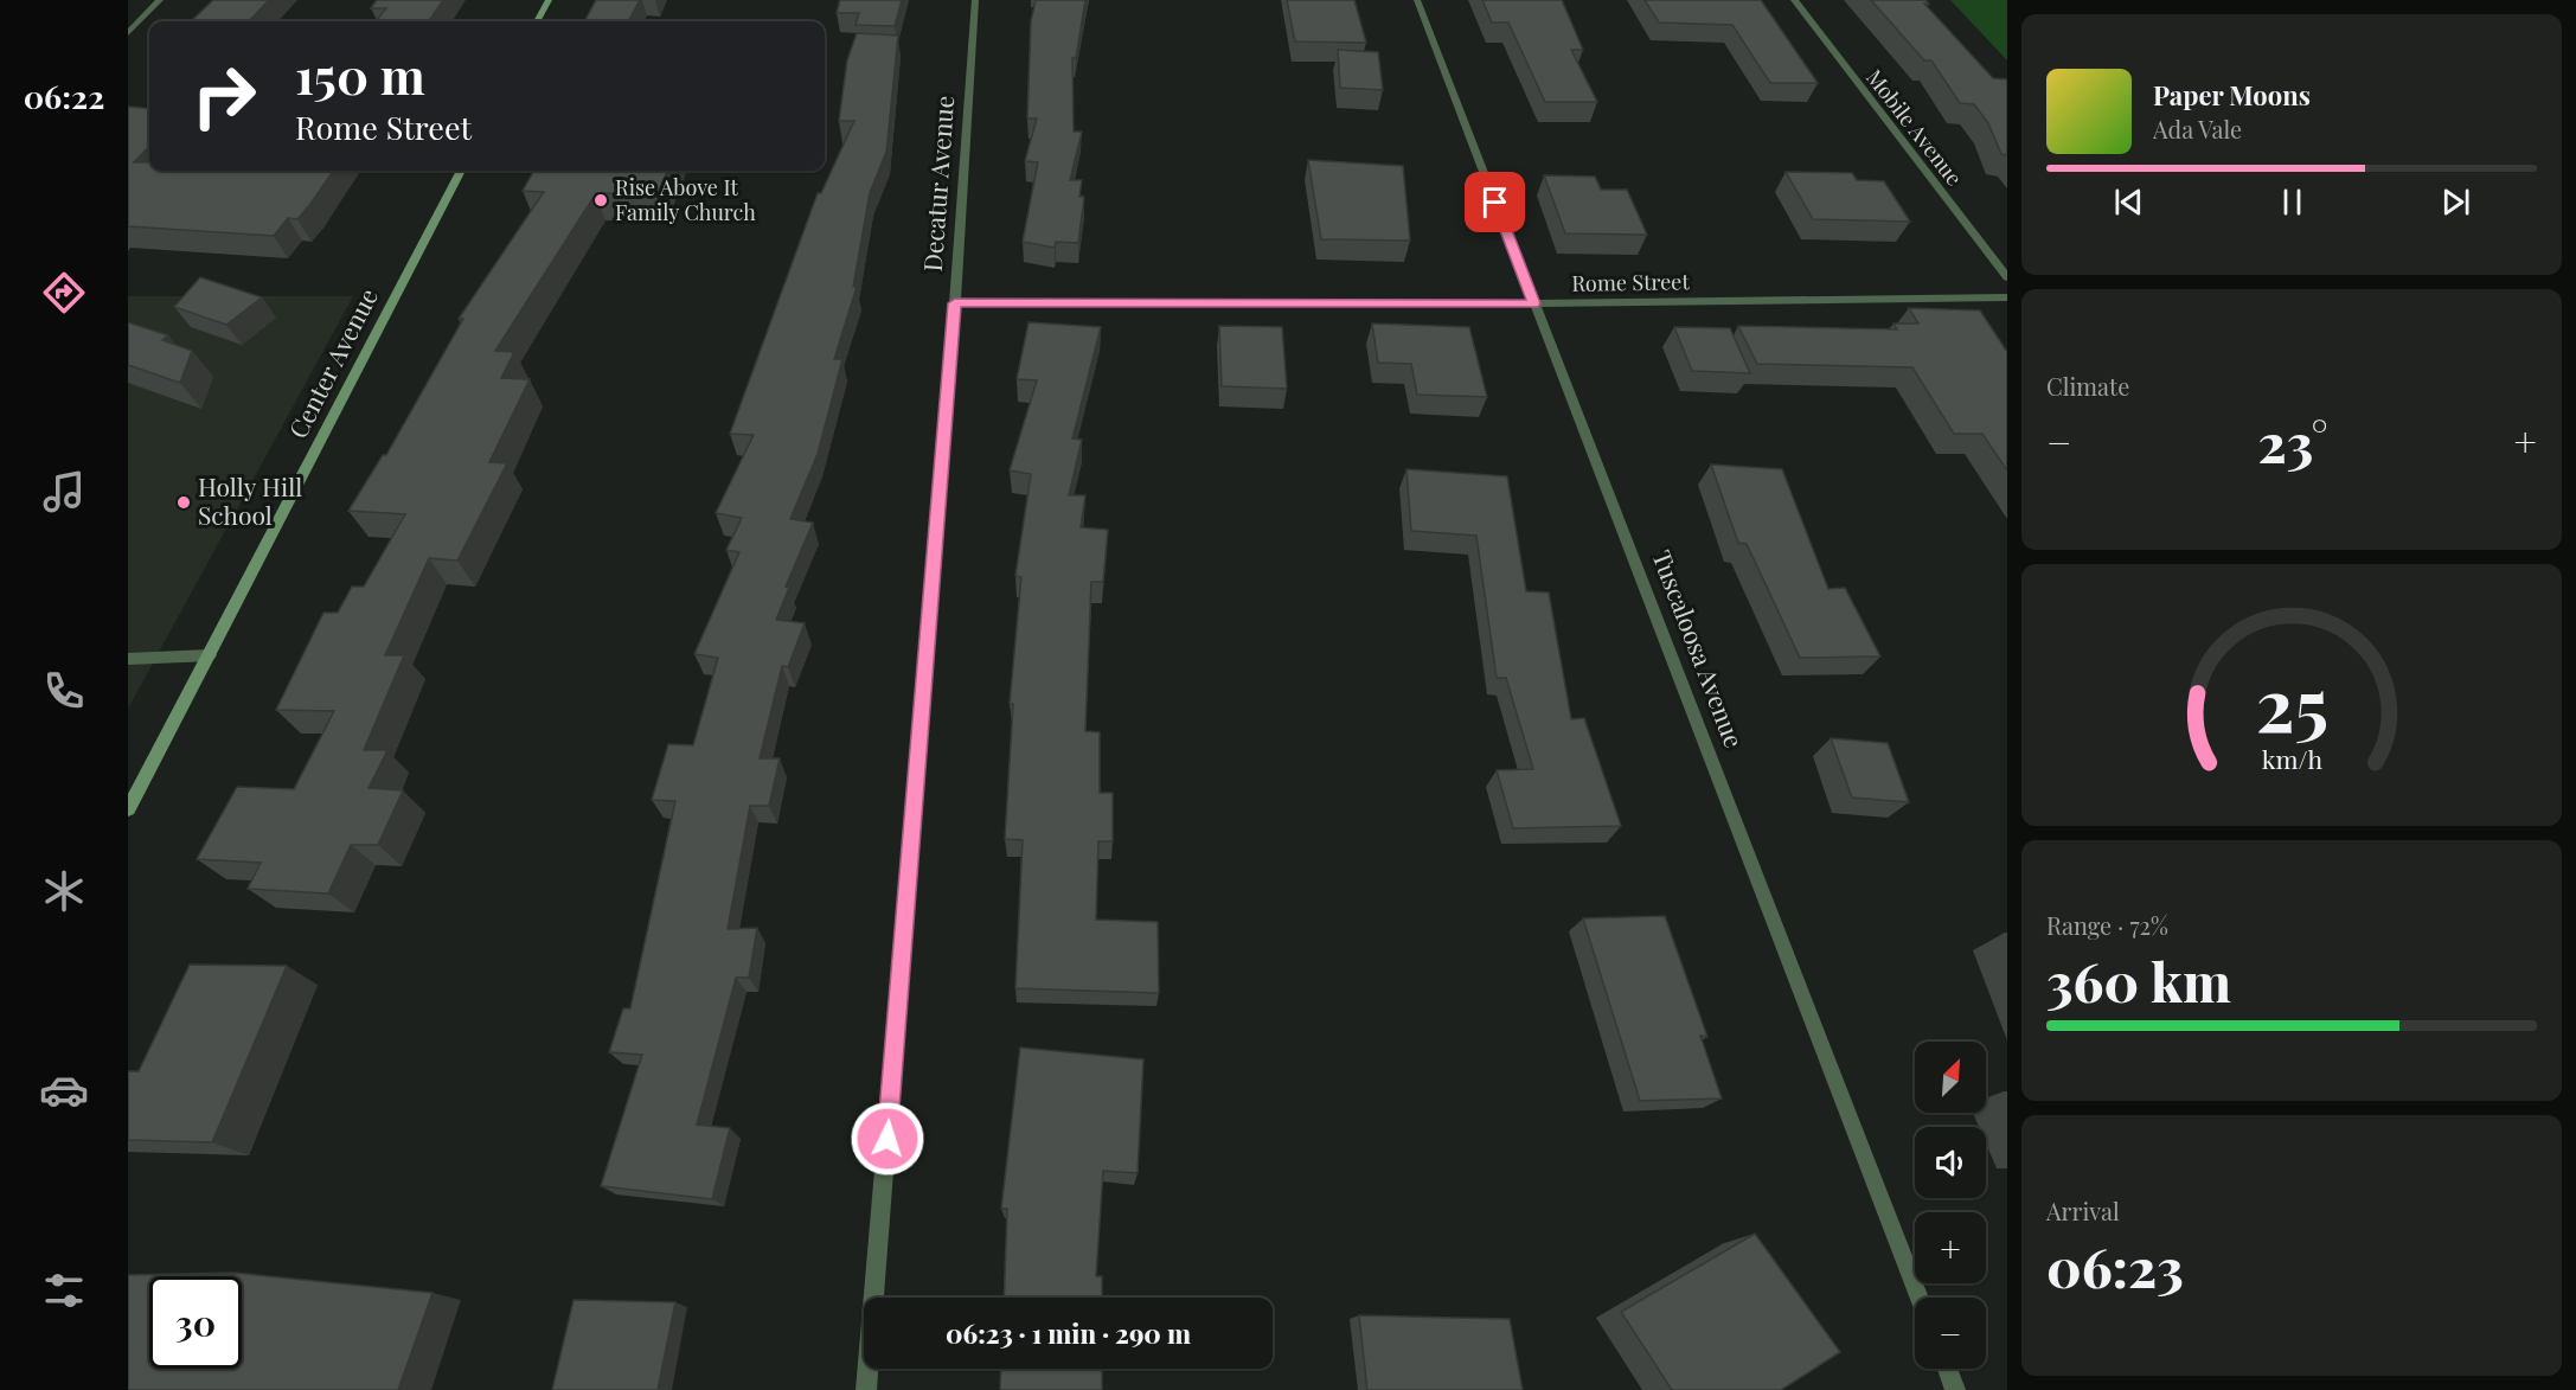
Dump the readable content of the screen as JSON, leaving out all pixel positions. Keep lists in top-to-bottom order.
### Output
{
  "streets": {
    "street": [
      "Mobile Avenue",
      "Decatur Avenue",
      "Rome Street",
      "Center Avenue",
      "Tuscaloosa Avenue"
    ]
  },
  "crossings": [
    ["Decatur Avenue", "Rome Street"],
    ["Rome Street", "Tuscaloosa Avenue"]
  ],
  "places": ["Rise Above It Family Church", "Holly Hill School"],
  "north": "top right",
  "page": {
    "tabs": "06:22",
    "turn": ["150 m", "Rome Street"],
    "song": ["Paper Moons", "Ada Vale"],
    "tile": [
      "Climate",
      ["Range · 72%", "360 km"],
      ["Arrival", "06:23"]
    ],
    "heat": ["−", "23°", "+"],
    "map_buttons": ["+", "−"],
    "limit": "30",
    "trip": "06:23 · 1 min · 290 m",
    "gauge": ["25", "km/h"]
  }
}
